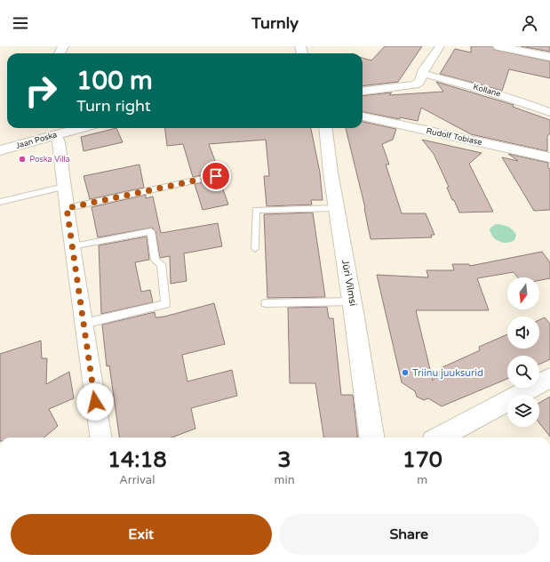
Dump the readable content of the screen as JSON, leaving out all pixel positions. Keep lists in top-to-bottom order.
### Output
{
  "streets": {
    "street": [
      "Kollane",
      "Rudolf Tobiase",
      "Jaan Poska",
      "Jüri Vilmsi"
    ]
  },
  "places": ["Poska Villa", "Triinu juuksurid"],
  "north": "bottom",
  "page": {
    "header": "Turnly",
    "turn": ["100 m", "Turn right"],
    "eta": [
      "14:18",
      "Arrival",
      "3",
      "min",
      "170",
      "m"
    ],
    "buttons": ["Exit", "Share"]
  }
}
